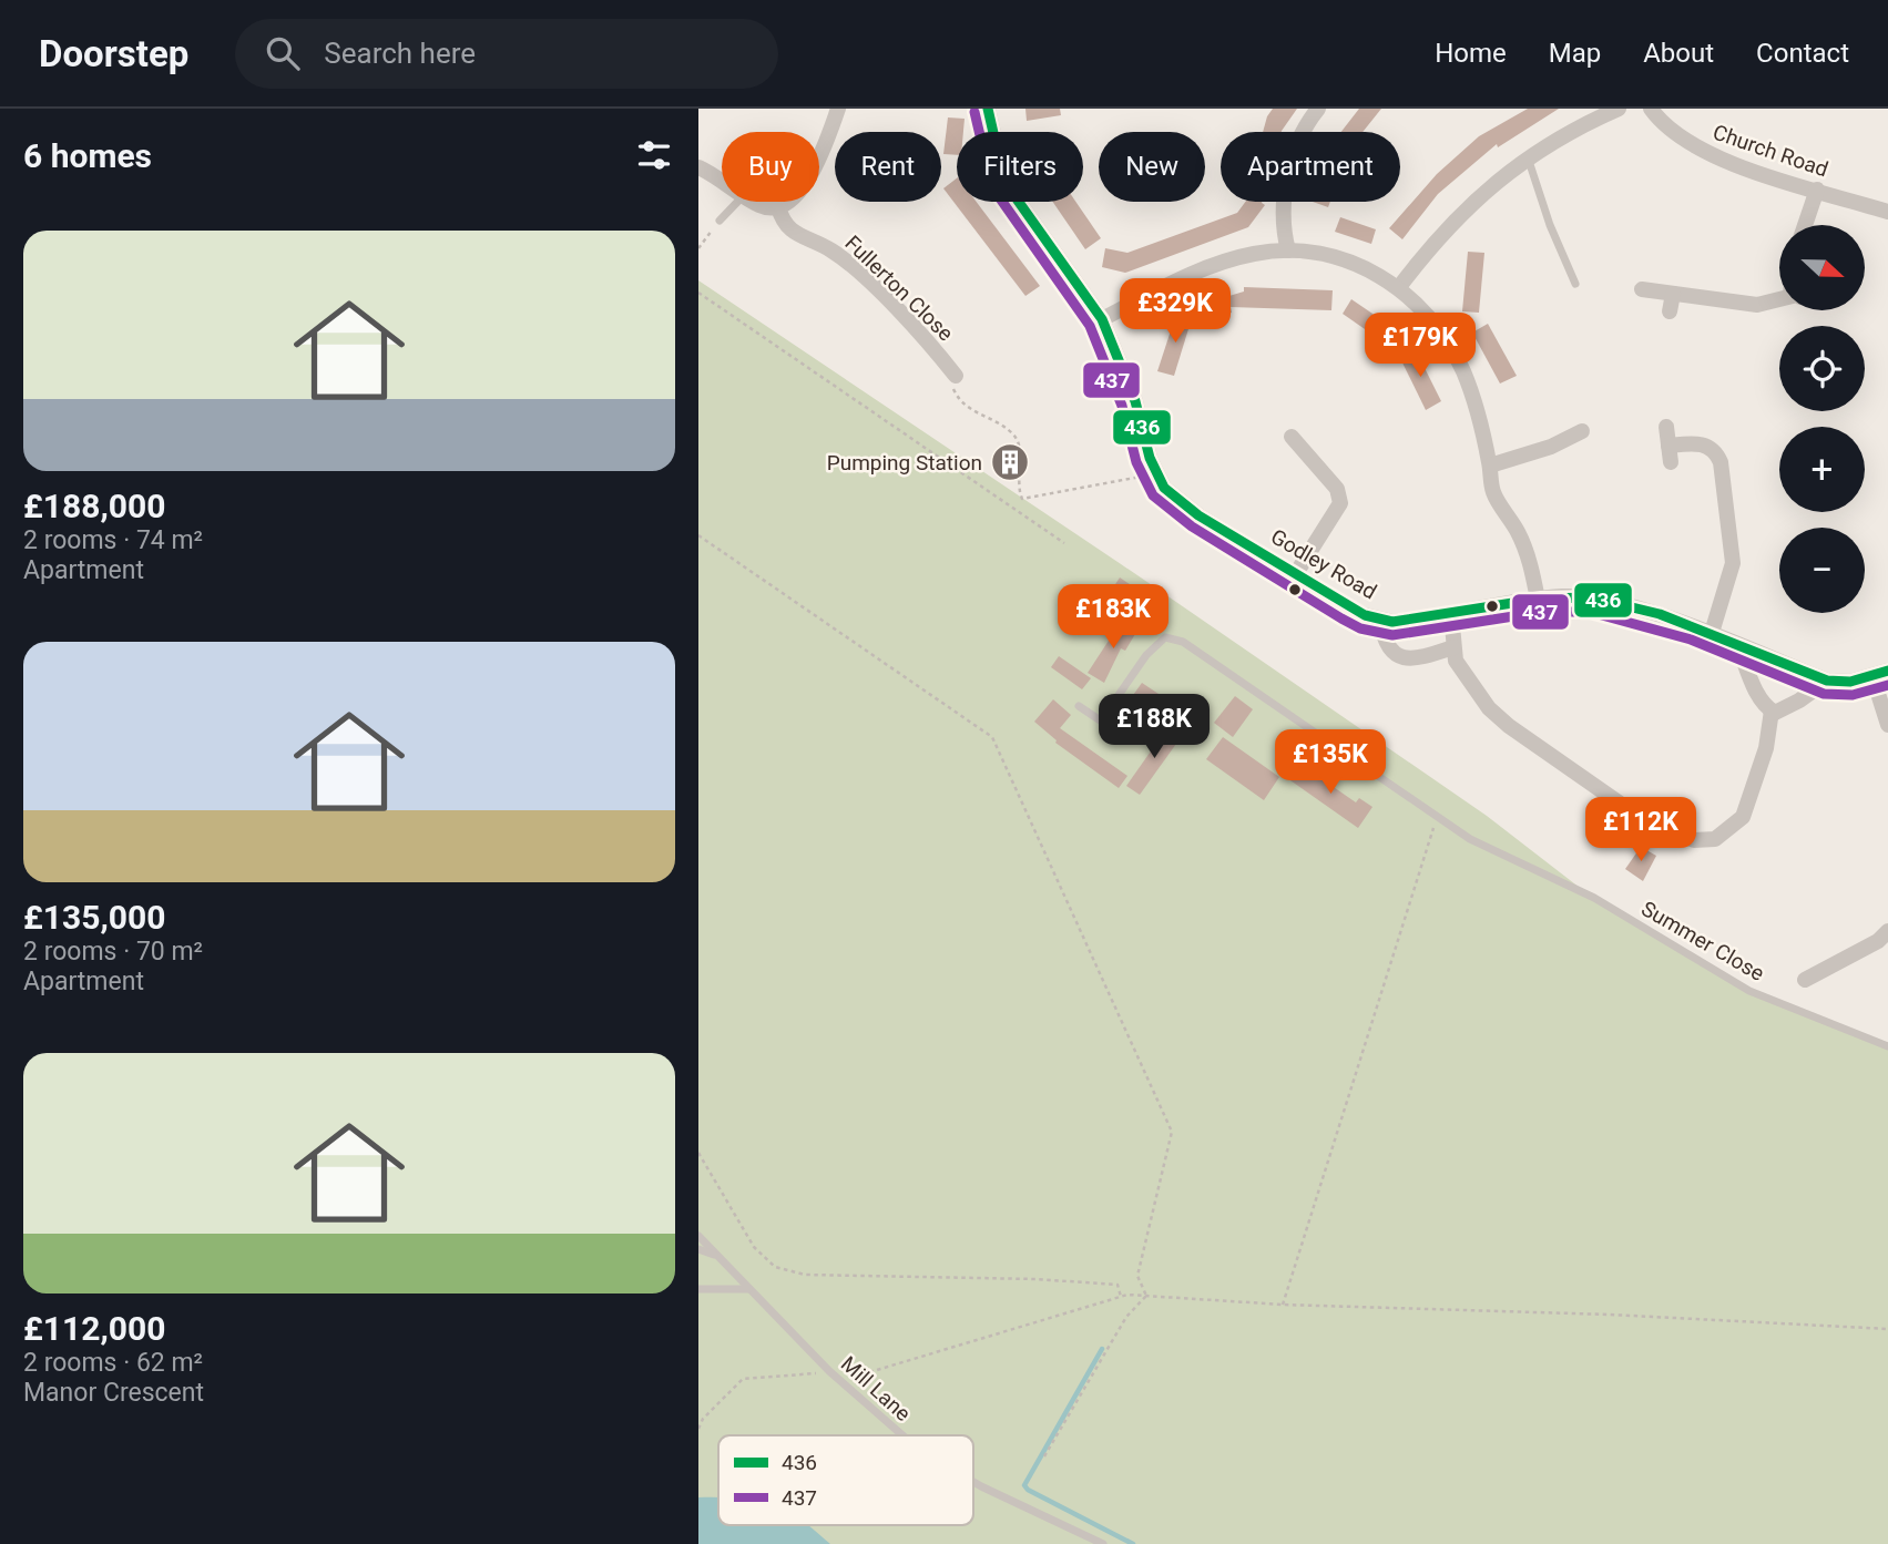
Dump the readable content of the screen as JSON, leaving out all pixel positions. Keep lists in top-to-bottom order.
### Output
{
  "streets": {
    "street": ["Church Road", "Fullerton Close", "Godley Road"],
    "lane": ["Summer Close", "Mill Lane"]
  },
  "places": {
    "building": ["Pumping Station"]
  },
  "lines": ["transit line 436", "transit line 437"],
  "legend": ["436", "437"],
  "north": "right",
  "page": {
    "header": "Doorstep",
    "search": "Search here",
    "nav": [
      "Home",
      "Map",
      "About",
      "Contact"
    ],
    "heading": "6 homes",
    "chip": [
      "Buy",
      "Rent",
      "Filters",
      "New",
      "Apartment"
    ],
    "list": [
      {
        "name": "£188,000",
        "note": "2 rooms · 74 m² · Apartment"
      },
      {
        "name": "£135,000",
        "note": "2 rooms · 70 m² · Apartment"
      },
      {
        "name": "£112,000",
        "note": "2 rooms · 62 m² · Manor Crescent"
      }
    ],
    "map_buttons": ["+", "−"],
    "price": [
      "£329K",
      "£179K",
      "£183K",
      "£188K",
      "£135K",
      "£112K"
    ]
  }
}
